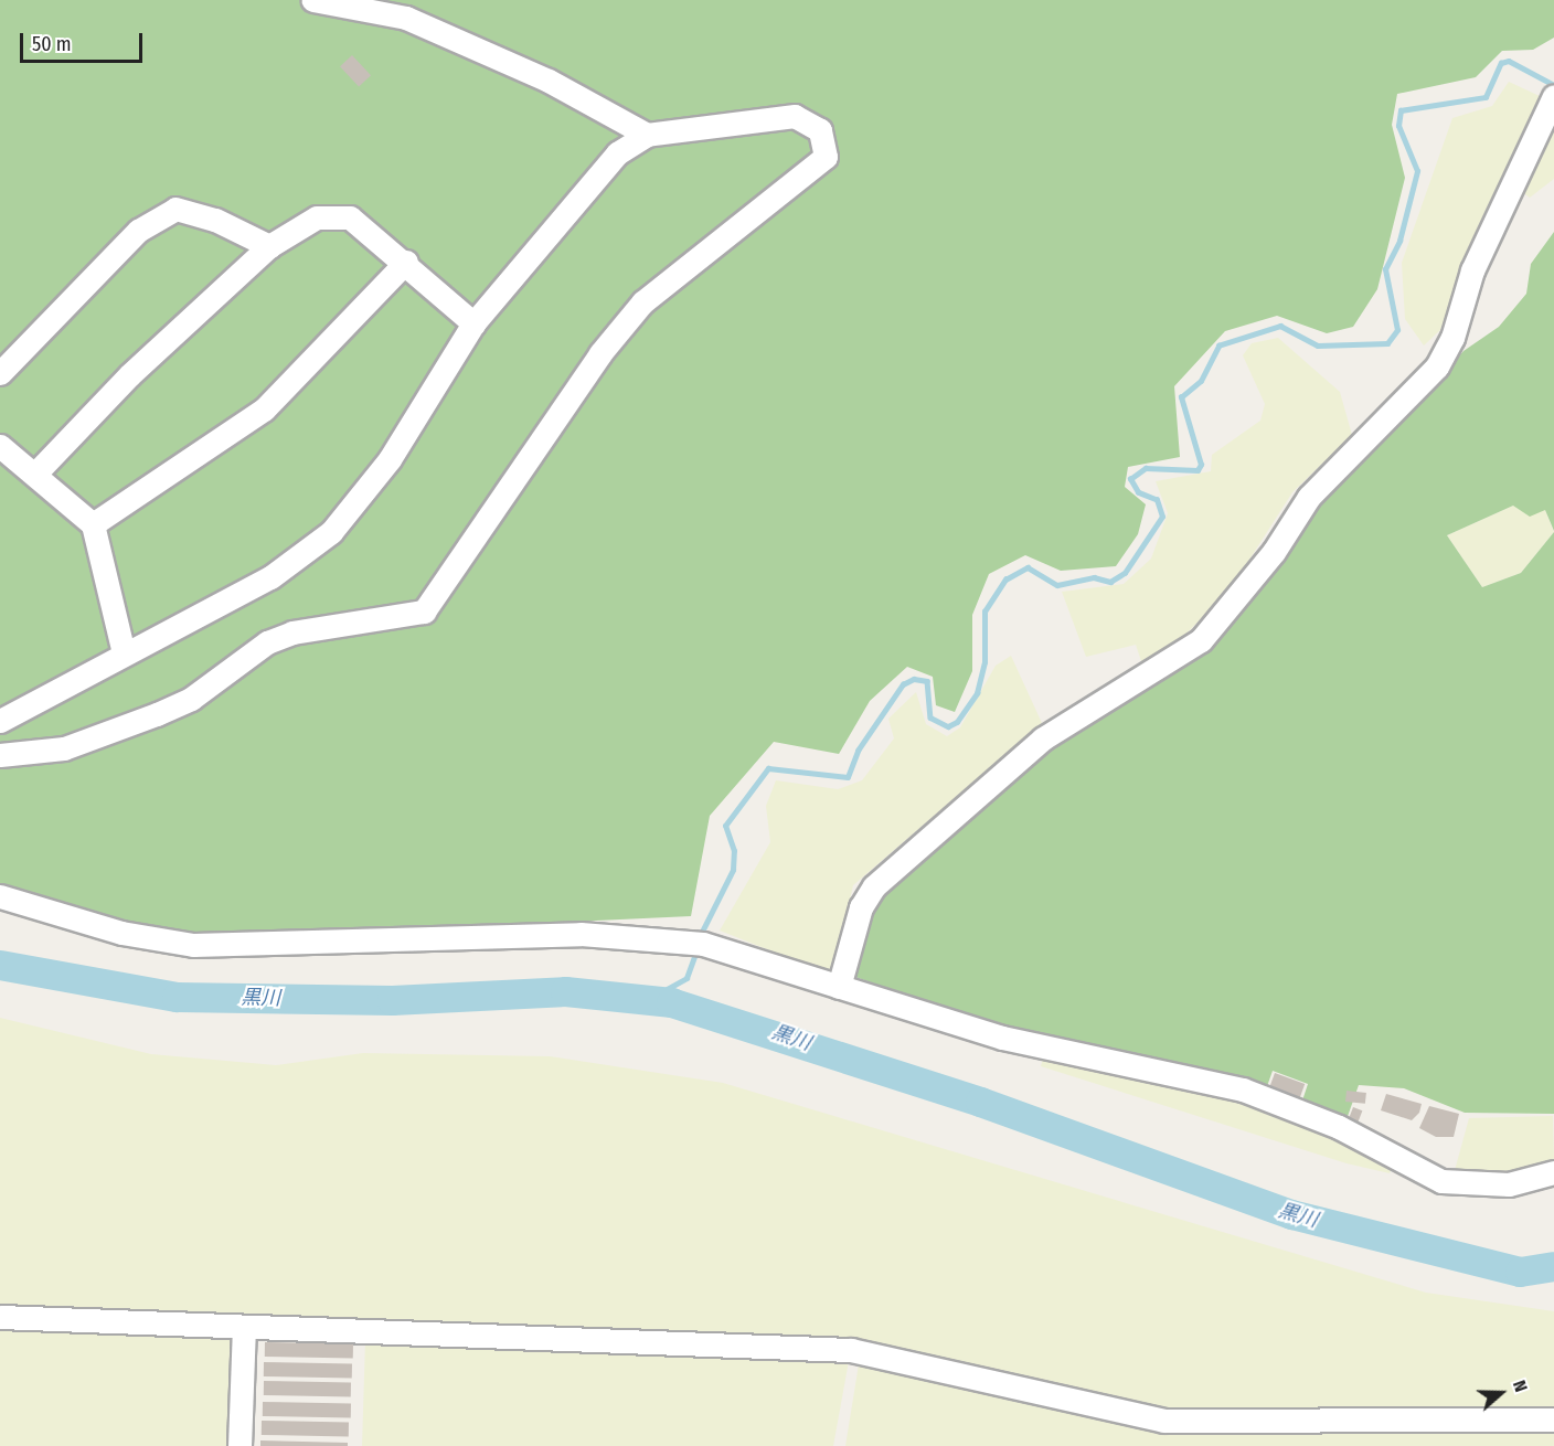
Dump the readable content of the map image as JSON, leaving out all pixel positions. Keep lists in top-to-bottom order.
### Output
{
  "water": ["黒川"],
  "scale_bar": "50 m",
  "north": "right"
}
